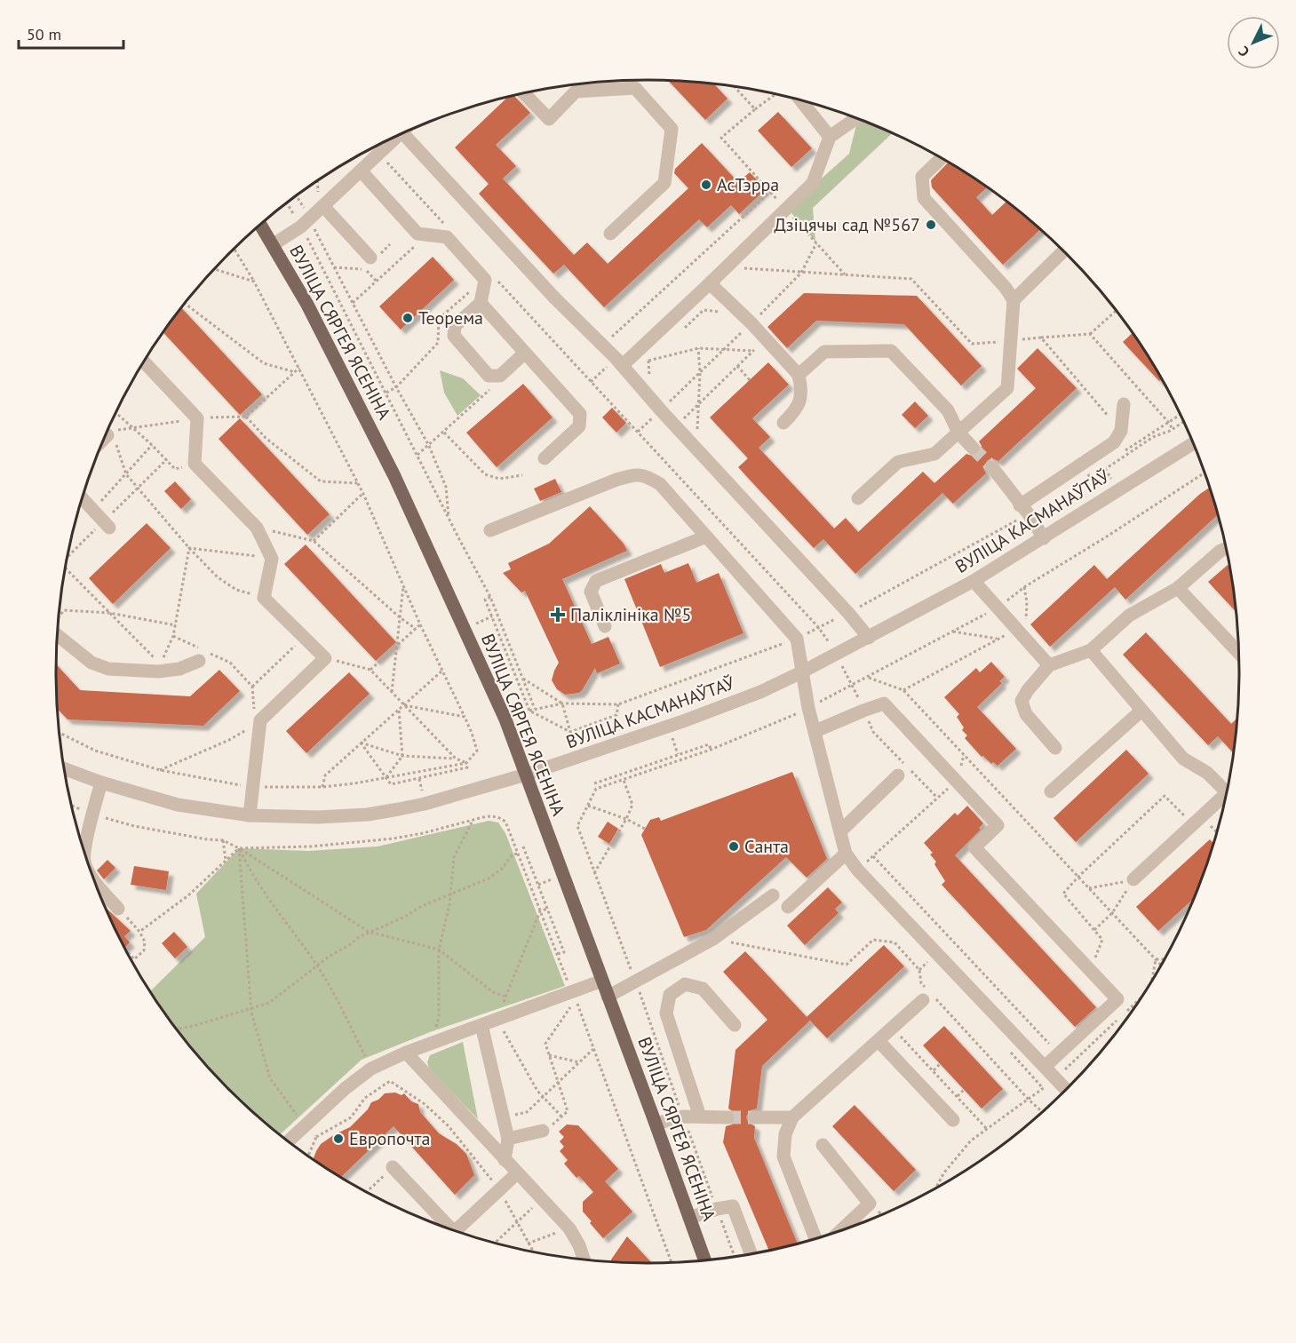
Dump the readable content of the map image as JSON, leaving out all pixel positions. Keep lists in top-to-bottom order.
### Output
{
  "streets": {
    "main road": ["ВУЛІЦА СЯРГЕЯ ЯСЕНІНА"],
    "street": ["ВУЛІЦА КАСМАНАЎТАЎ"]
  },
  "crossings": [
    ["ВУЛІЦА СЯРГЕЯ ЯСЕНІНА", "ВУЛІЦА КАСМАНАЎТАЎ"]
  ],
  "places": {
    "other": [
      "АсТэрра",
      "Дзіцячы сад №567",
      "Теорема",
      "Санта",
      "Европочта"
    ],
    "health": ["Паліклініка №5"]
  },
  "scale_bar": "50 m",
  "north": "bottom left"
}
